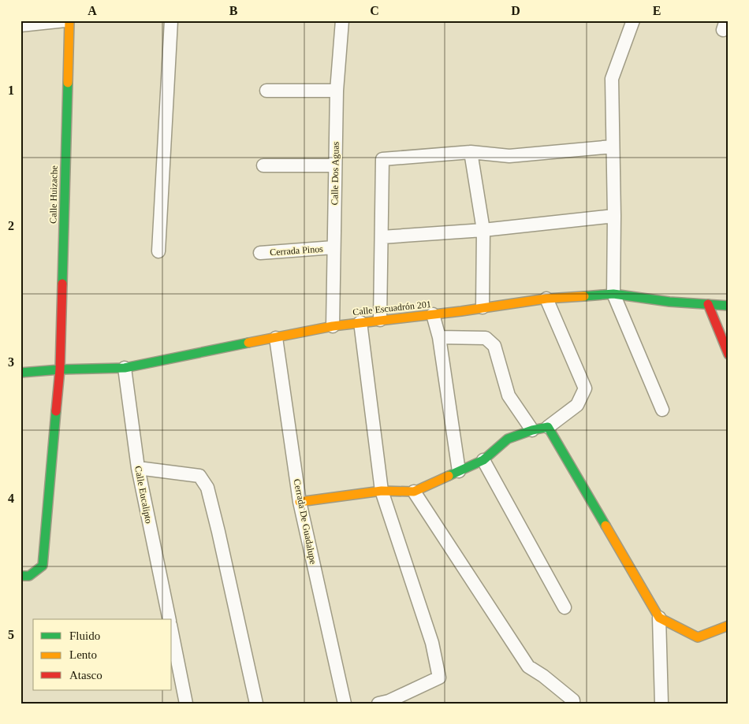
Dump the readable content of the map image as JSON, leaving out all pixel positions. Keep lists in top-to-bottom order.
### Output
{
  "streets": {
    "street": [
      "Calle Dos Aguas",
      "Calle Huizache",
      "Cerrada Pinos",
      "Calle Escuadrón 201",
      "Calle Eucalipto",
      "Cerrada De Guadalupe"
    ]
  },
  "crossings": [
    ["Calle Dos Aguas", "Cerrada Pinos"],
    ["Calle Dos Aguas", "Calle Escuadrón 201"],
    ["Calle Huizache", "Calle Escuadrón 201"],
    ["Calle Escuadrón 201", "Calle Eucalipto"],
    ["Calle Escuadrón 201", "Cerrada De Guadalupe"]
  ],
  "legend": ["Fluido", "Lento", "Atasco"],
  "grid": {
    "columns": [
      "A",
      "B",
      "C",
      "D",
      "E"
    ],
    "rows": [
      "1",
      "2",
      "3",
      "4",
      "5"
    ]
  }
}
